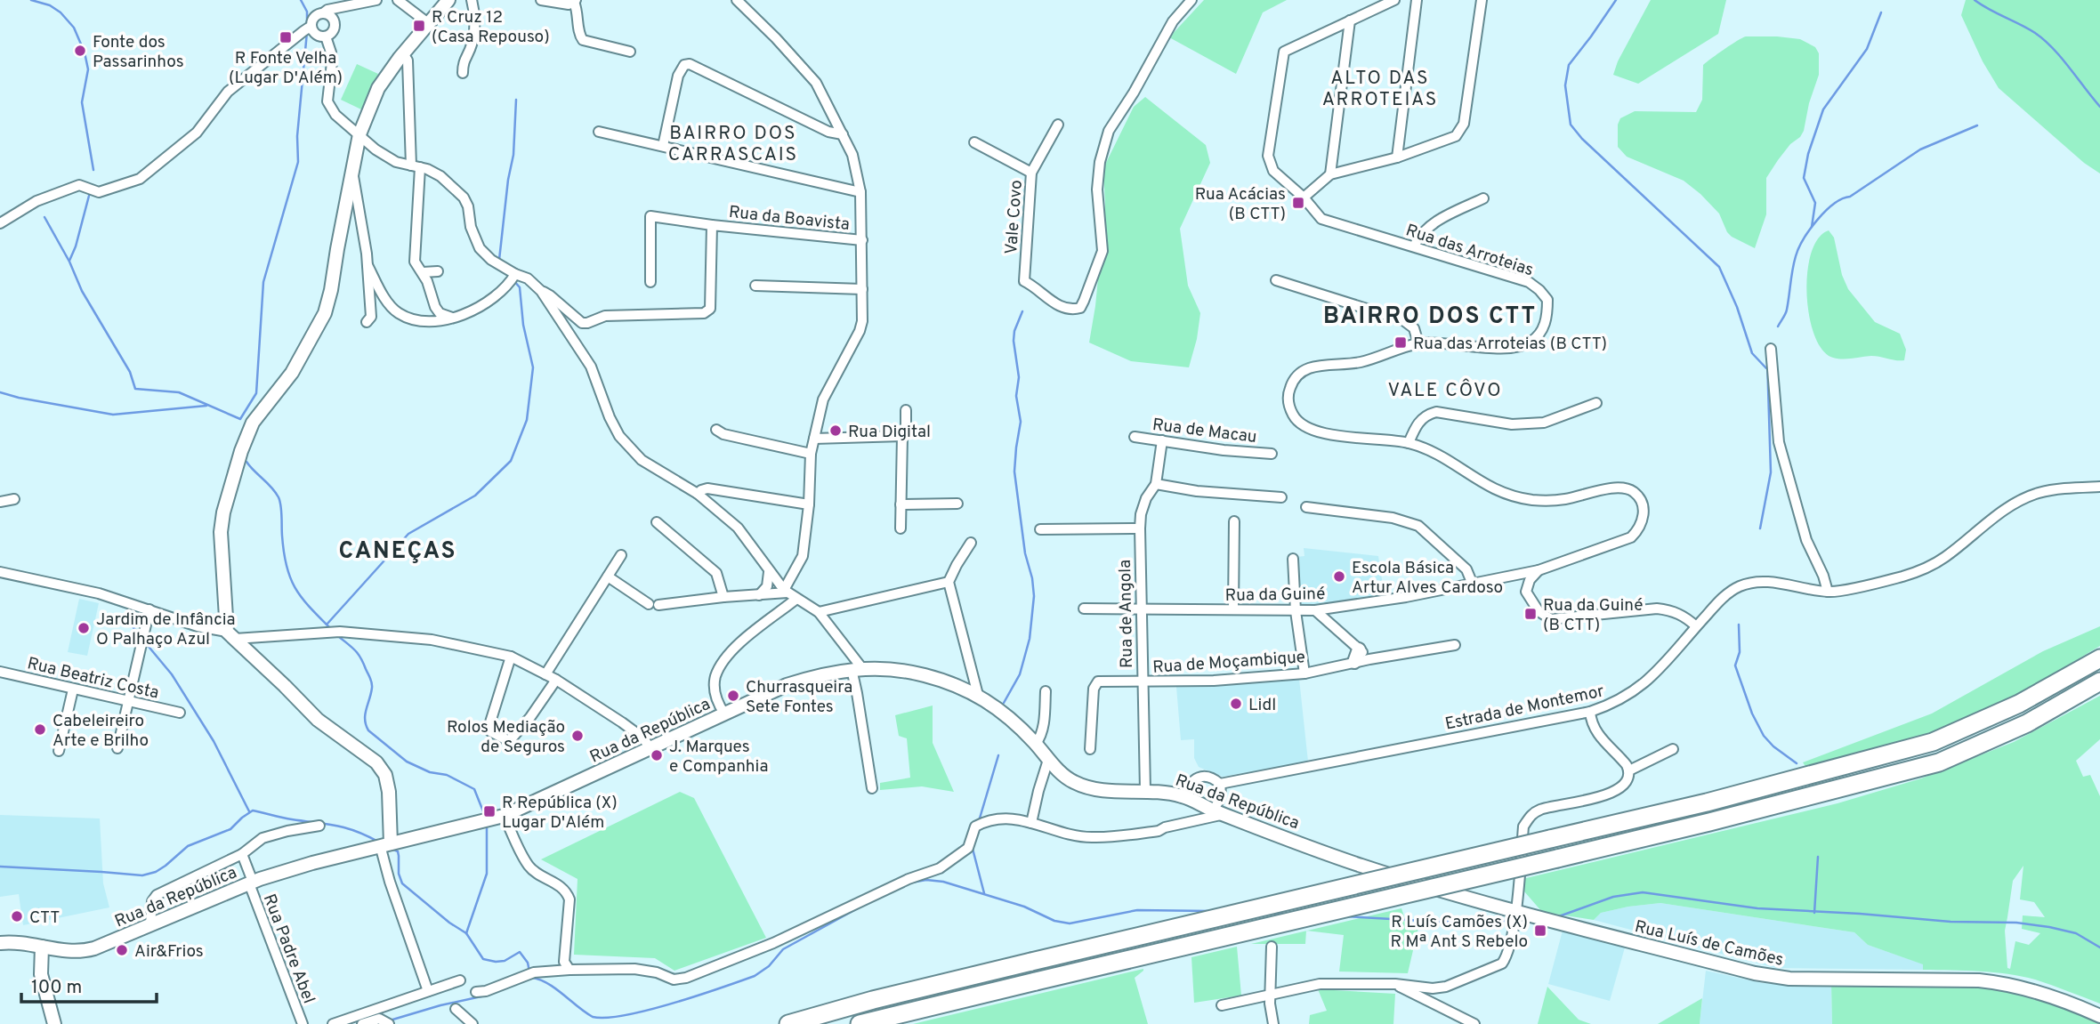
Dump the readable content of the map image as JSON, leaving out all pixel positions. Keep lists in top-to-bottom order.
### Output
{
  "streets": {
    "main road": ["Rua da República", "Rua Luís de Camões"],
    "street": [
      "Rua da Boavista",
      "Vale Covo",
      "Rua das Arroteias",
      "Rua de Macau",
      "Rua da Guiné",
      "Rua de Angola",
      "Rua de Moçambique",
      "Rua Beatriz Costa",
      "Estrada de Montemor",
      "Rua Padre Abel"
    ]
  },
  "crossings": [
    ["Rua das Arroteias", "Rua da Guiné"],
    ["Rua de Macau", "Rua de Angola"],
    ["Rua da Guiné", "Rua de Angola"],
    ["Rua de Angola", "Rua de Moçambique"],
    ["Rua de Angola", "Rua da República"],
    ["Estrada de Montemor", "Rua da República"],
    ["Rua da República", "Rua Luís de Camões"],
    ["Rua da República", "Rua Padre Abel"]
  ],
  "districts": [
    "ALTO DAS ARROTEIAS",
    "BAIRRO DOS CARRASCAIS",
    "BAIRRO DOS CTT",
    "VALE CÔVO",
    "CANEÇAS"
  ],
  "places": {
    "transit": [
      "R Cruz 12 (Casa Repouso)",
      "R Fonte Velha (Lugar D'Além)",
      "Rua Acácias (B CTT)",
      "Rua das Arroteias (B CTT)",
      "Rua da Guiné (B CTT)",
      "R República (X) Lugar D'Além",
      "R Luís Camões (X) R Mª Ant S Rebelo"
    ],
    "other": [
      "Fonte dos Passarinhos",
      "Rua Digital",
      "Escola Básica Artur Alves Cardoso",
      "Jardim de Infância O Palhaço Azul",
      "Churrasqueira Sete Fontes",
      "Lidl",
      "Cabeleireiro Arte e Brilho",
      "Rolos Mediação de Seguros",
      "J. Marques e Companhia",
      "CTT",
      "Air&Frios"
    ]
  },
  "scale_bar": "100 m"
}
